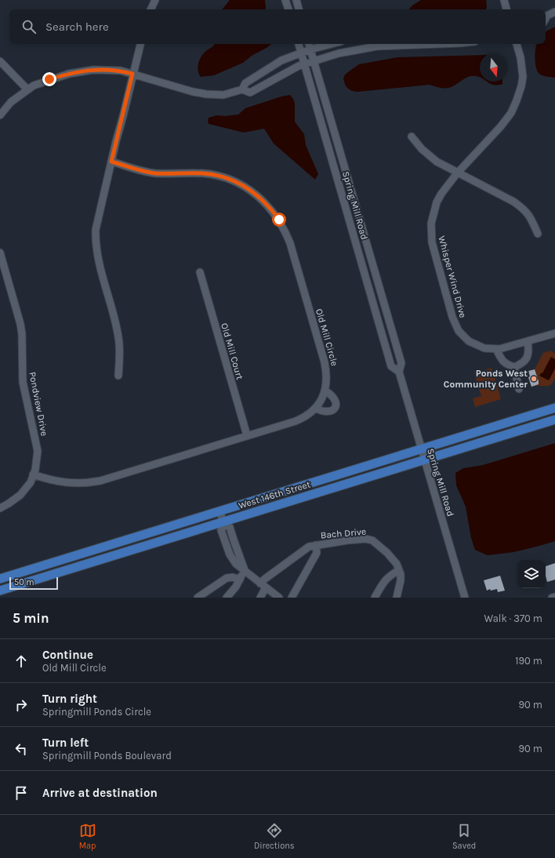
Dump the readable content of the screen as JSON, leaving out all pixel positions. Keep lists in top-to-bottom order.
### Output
{
  "streets": {
    "main road": ["West 146th Street"],
    "street": [
      "Spring Mill Road",
      "Whisper Wind Drive",
      "Old Mill Circle",
      "Old Mill Court",
      "Pondview Drive",
      "Bach Drive"
    ]
  },
  "crossings": [
    ["Spring Mill Road", "West 146th Street"],
    ["Old Mill Circle", "Old Mill Court"],
    ["Old Mill Circle", "Pondview Drive"]
  ],
  "places": ["Ponds West Community Center"],
  "scale_bar": "50 m",
  "north": "bottom",
  "page": {
    "search": "Search here",
    "scale": "50 m",
    "heading": ["5 min", "Walk · 370 m"],
    "list": [
      ["Continue", "Old Mill Circle", "190 m"],
      ["Turn right", "Springmill Ponds Circle", "90 m"],
      ["Turn left", "Springmill Ponds Boulevard", "90 m"],
      "Arrive at destination"
    ],
    "nav": ["Map", "Directions", "Saved"]
  }
}
